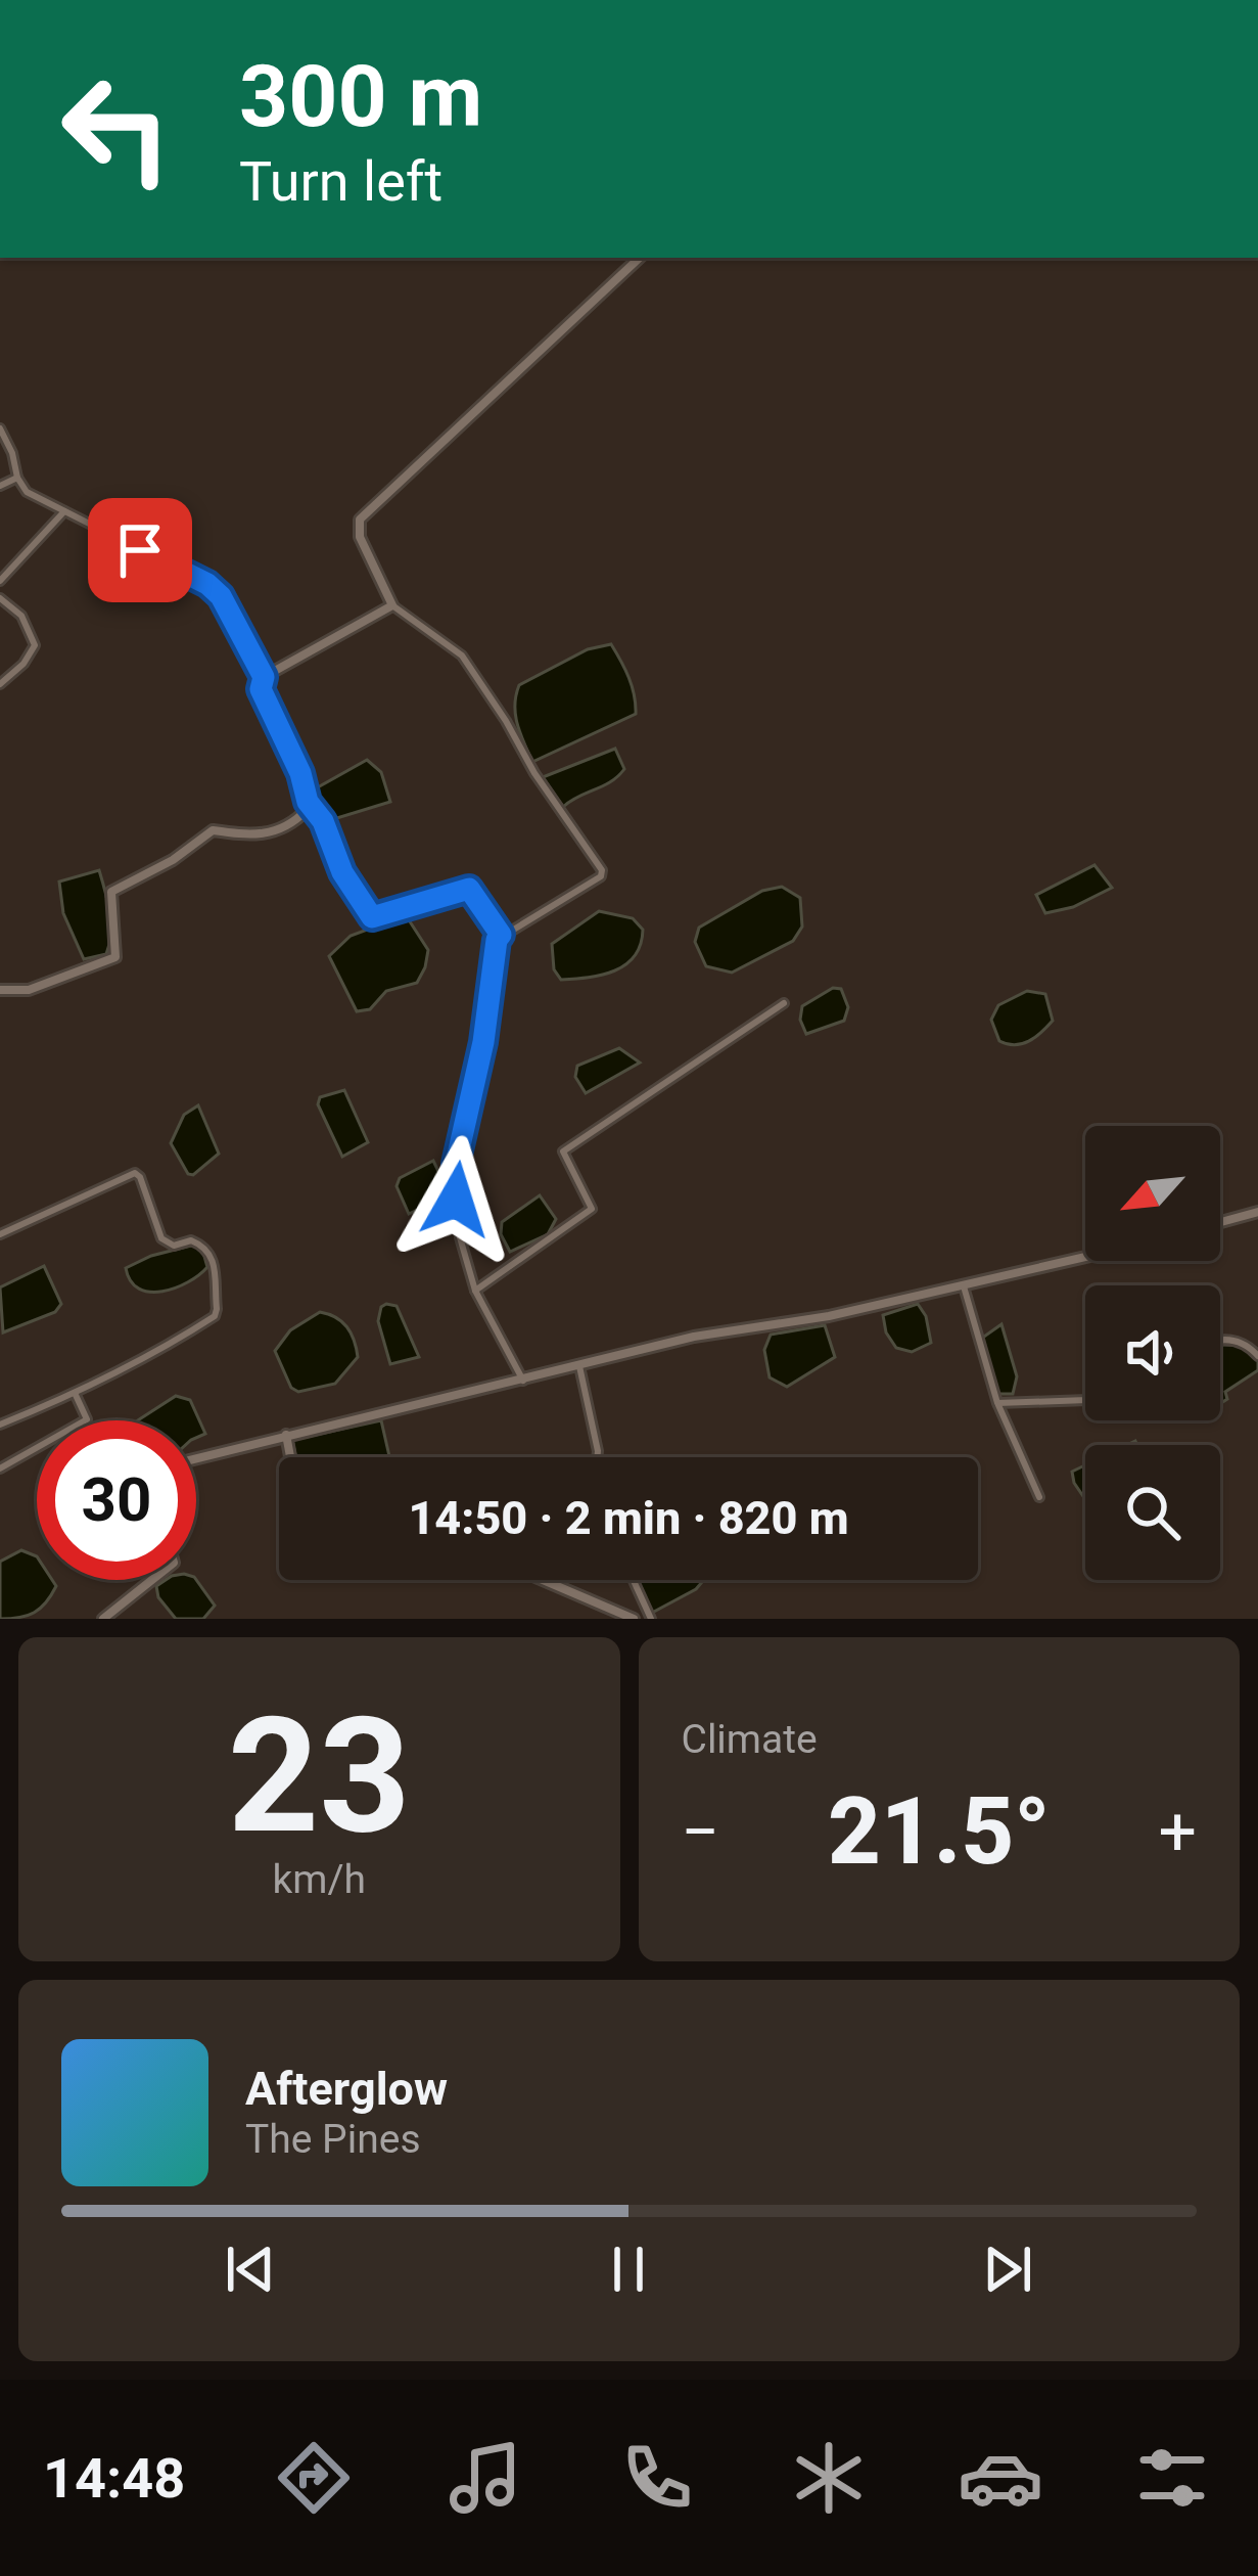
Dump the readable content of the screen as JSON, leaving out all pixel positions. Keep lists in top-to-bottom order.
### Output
{
  "north": "bottom left",
  "page": {
    "turn": ["300 m", "Turn left"],
    "limit": "30",
    "trip": "14:50 · 2 min · 820 m",
    "tile": [
      ["23", "km/h"],
      "Climate"
    ],
    "heat": ["−", "21.5°", "+"],
    "song": ["Afterglow", "The Pines"],
    "tabs": "14:48"
  }
}
